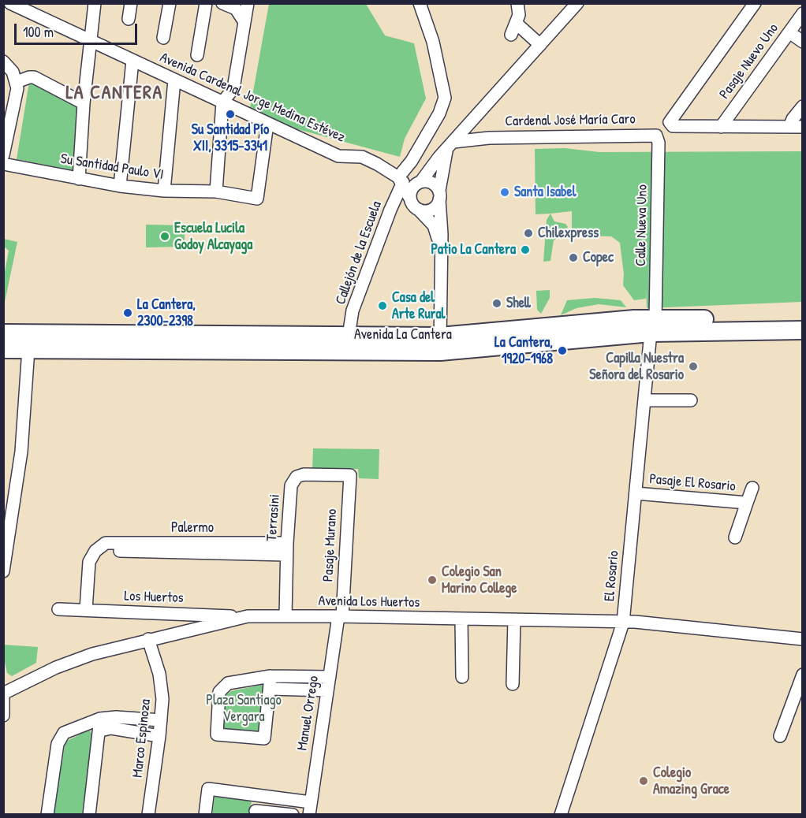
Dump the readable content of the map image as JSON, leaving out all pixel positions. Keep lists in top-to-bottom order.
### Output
{
  "streets": {
    "highway": ["Avenida La Cantera"],
    "street": [
      "Pasaje Nuevo Uno",
      "Avenida Cardenal Jorge Medina Estévez",
      "Cardenal José María Caro",
      "Su Santidad Paulo VI",
      "Calle Nueva Uno",
      "Callejón de la Escuela",
      "Pasaje El Rosario",
      "Terrasini",
      "Palermo",
      "Pasaje Murano",
      "El Rosario",
      "Los Huertos",
      "Avenida Los Huertos",
      "Manuel Orrego",
      "Marco Espinoza"
    ]
  },
  "crossings": [
    ["Avenida Cardenal Jorge Medina Estévez", "Su Santidad Paulo VI"],
    ["Avenida Cardenal Jorge Medina Estévez", "Callejón de la Escuela"],
    ["Cardenal José María Caro", "Calle Nueva Uno"],
    ["Calle Nueva Uno", "Avenida La Cantera"],
    ["Calle Nueva Uno", "El Rosario"],
    ["Callejón de la Escuela", "Avenida La Cantera"],
    ["Avenida La Cantera", "El Rosario"],
    ["Pasaje El Rosario", "El Rosario"],
    ["Terrasini", "Palermo"],
    ["Terrasini", "Pasaje Murano"],
    ["Terrasini", "Avenida Los Huertos"],
    ["Palermo", "Los Huertos"],
    ["Pasaje Murano", "Avenida Los Huertos"],
    ["Pasaje Murano", "Manuel Orrego"],
    ["El Rosario", "Avenida Los Huertos"],
    ["Los Huertos", "Avenida Los Huertos"],
    ["Avenida Los Huertos", "Manuel Orrego"],
    ["Avenida Los Huertos", "Marco Espinoza"]
  ],
  "districts": ["LA CANTERA"],
  "parks": ["Plaza Santiago Vergara"],
  "places": [
    "Su Santidad Pío XII, 3315-3341",
    "Santa Isabel",
    "Chilexpress",
    "Escuela Lucila Godoy Alcayaga",
    "Patio La Cantera",
    "Copec",
    "Shell",
    "Casa del Arte Rural",
    "La Cantera, 2300-2398",
    "La Cantera, 1920-1968",
    "Capilla Nuestra Señora del Rosario",
    "Colegio San Marino College",
    "Colegio Amazing Grace"
  ],
  "scale_bar": "100 m"
}
